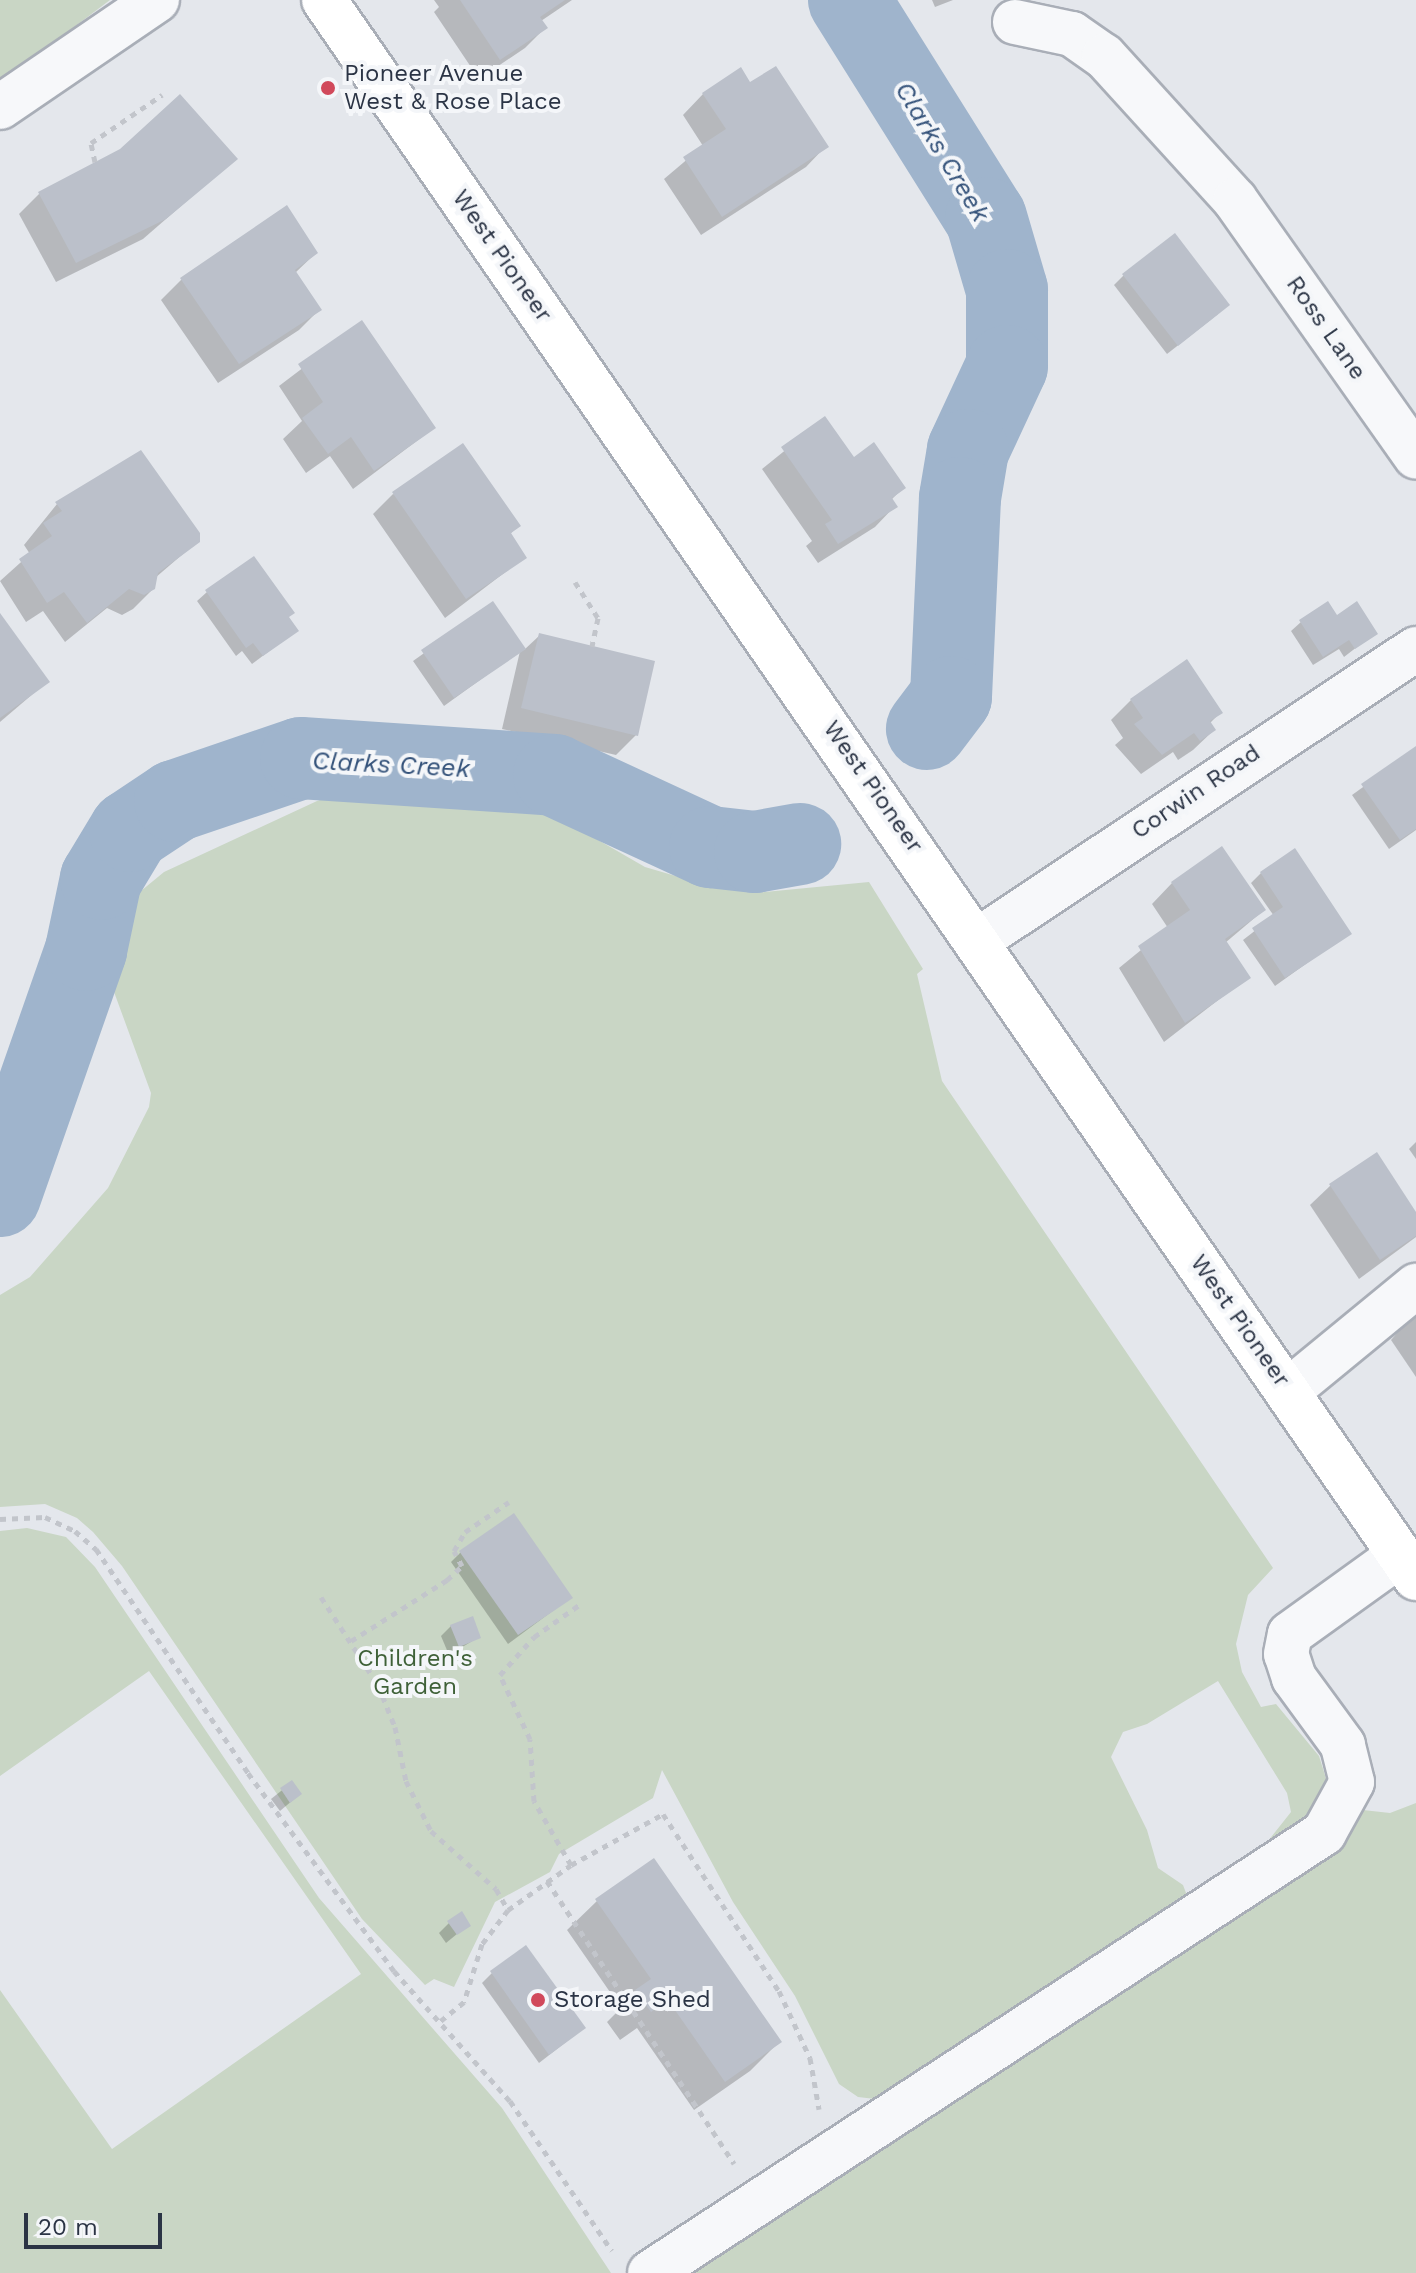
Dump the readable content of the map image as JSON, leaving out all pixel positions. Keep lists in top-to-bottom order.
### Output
{
  "streets": {
    "main road": ["West Pioneer"],
    "street": ["Ross Lane", "Corwin Road"]
  },
  "crossings": [
    ["West Pioneer", "Corwin Road"]
  ],
  "water": ["Clarks Creek"],
  "parks": ["Children's Garden"],
  "places": ["Pioneer Avenue West & Rose Place", "Storage Shed"],
  "scale_bar": "20 m"
}
